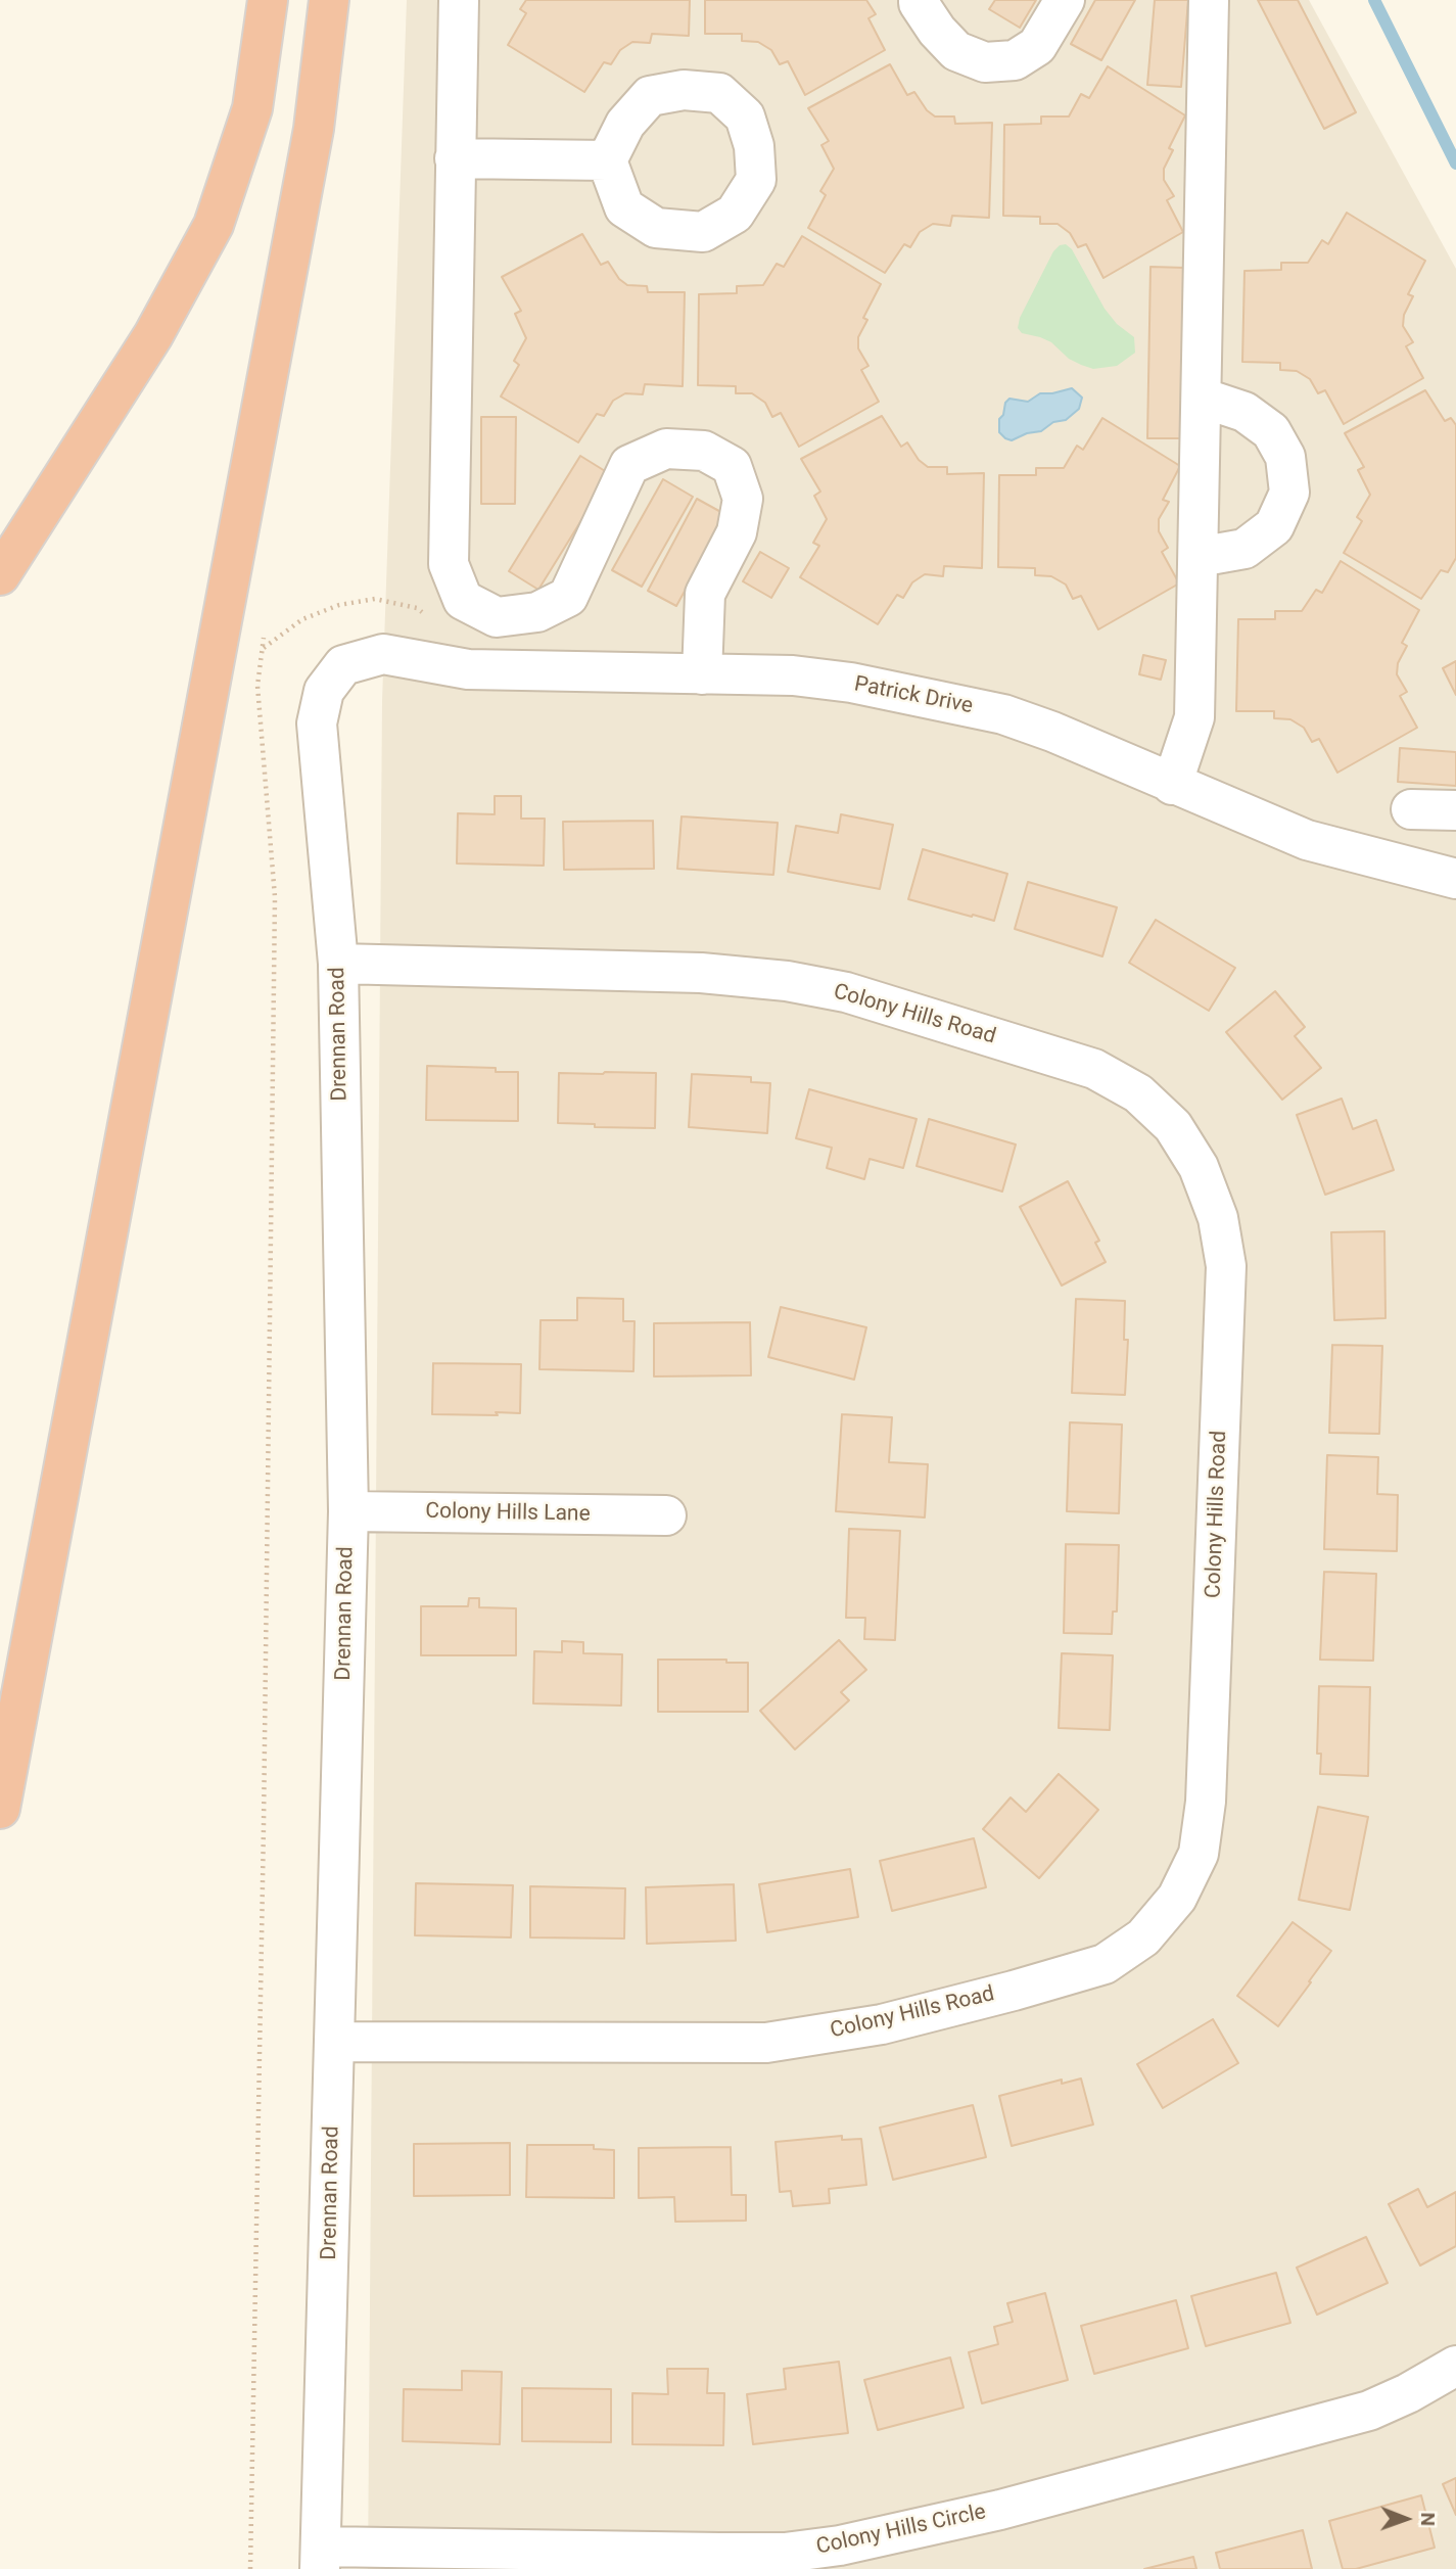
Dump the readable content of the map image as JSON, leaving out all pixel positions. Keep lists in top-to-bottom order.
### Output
{
  "streets": {
    "street": [
      "Patrick Drive",
      "Colony Hills Road",
      "Drennan Road",
      "Colony Hills Lane",
      "Colony Hills Circle"
    ]
  },
  "crossings": [
    ["Patrick Drive", "Drennan Road"],
    ["Colony Hills Road", "Drennan Road"],
    ["Drennan Road", "Colony Hills Lane"],
    ["Drennan Road", "Colony Hills Circle"]
  ],
  "north": "right"
}
